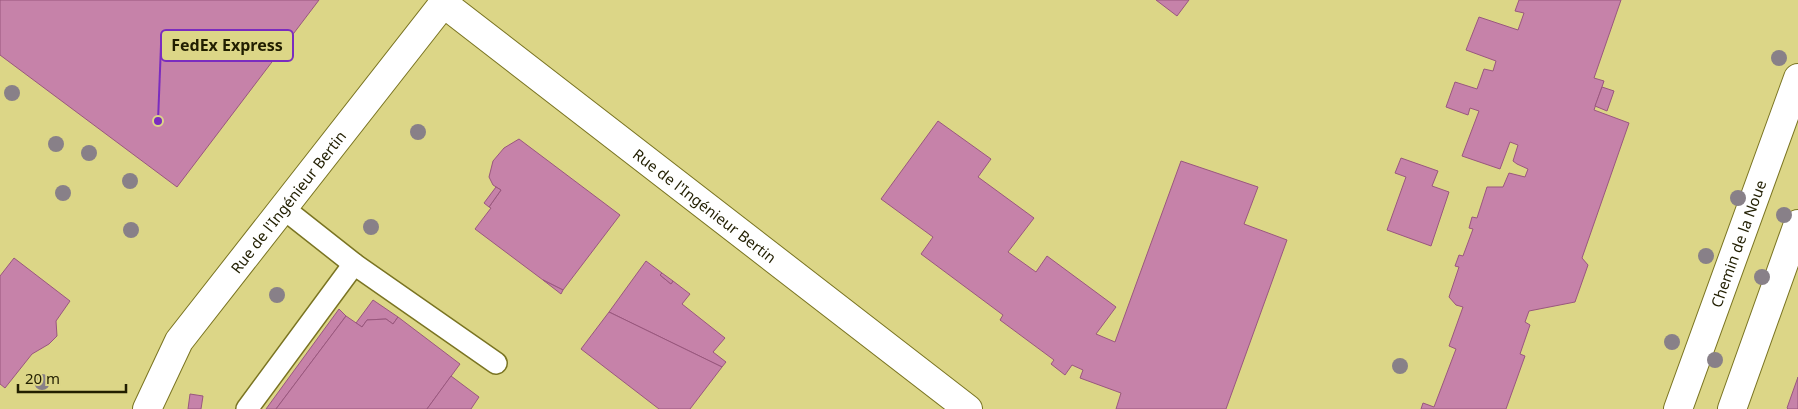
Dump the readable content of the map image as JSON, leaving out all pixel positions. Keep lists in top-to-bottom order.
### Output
{
  "streets": {
    "street": ["Rue de l'Ingénieur Bertin", "Chemin de la Noue"]
  },
  "places": ["FedEx Express"],
  "scale_bar": "20 m"
}
